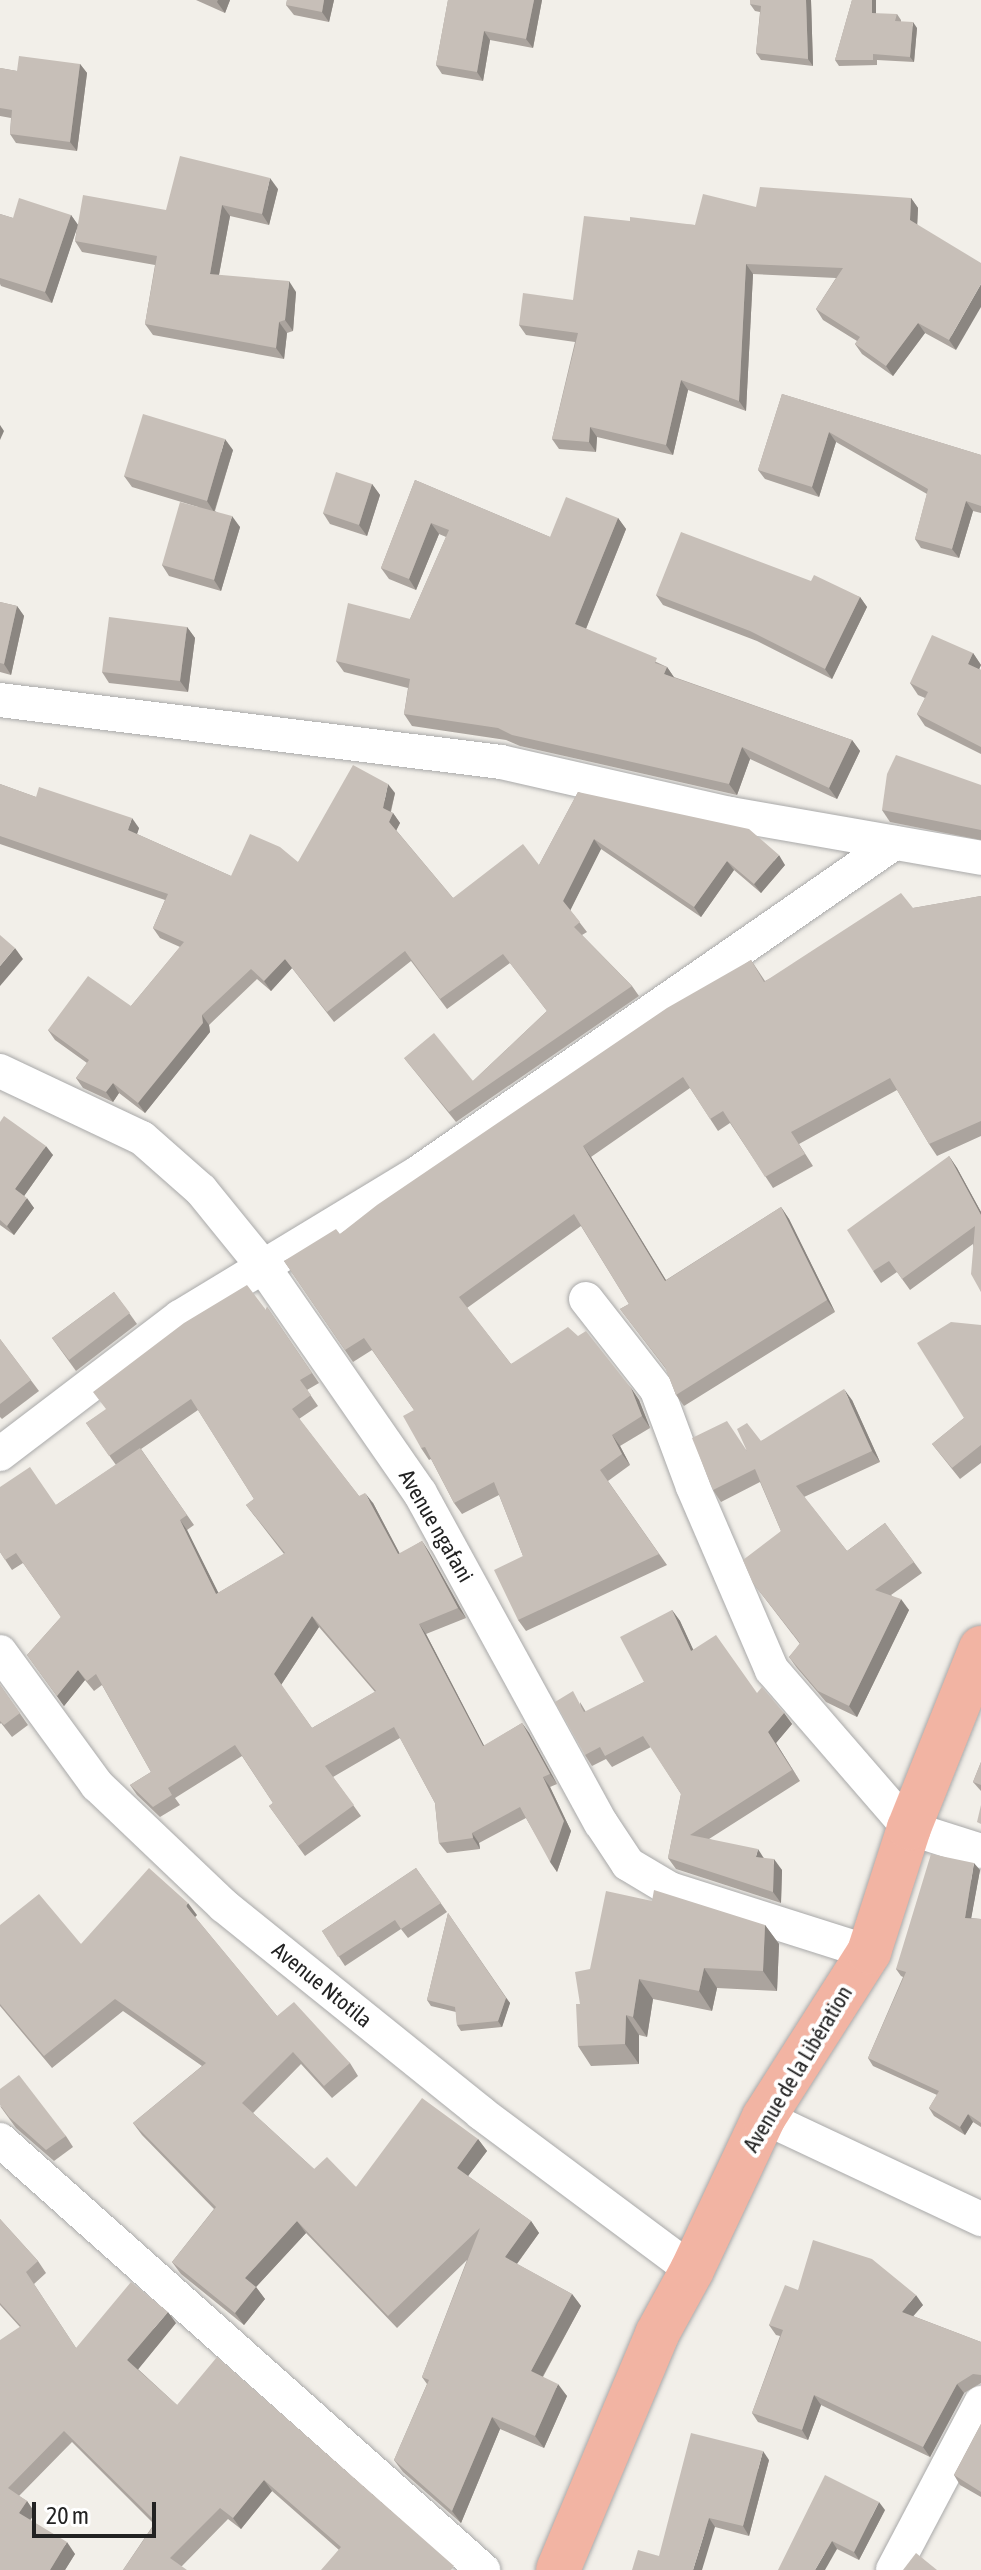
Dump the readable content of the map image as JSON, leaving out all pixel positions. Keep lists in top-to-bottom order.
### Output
{
  "streets": {
    "highway": ["Avenue de la Libération"],
    "street": ["Avenue ngafani", "Avenue Ntotila"]
  },
  "crossings": [
    ["Avenue ngafani", "Avenue de la Libération"],
    ["Avenue Ntotila", "Avenue de la Libération"]
  ],
  "scale_bar": "20 m"
}
